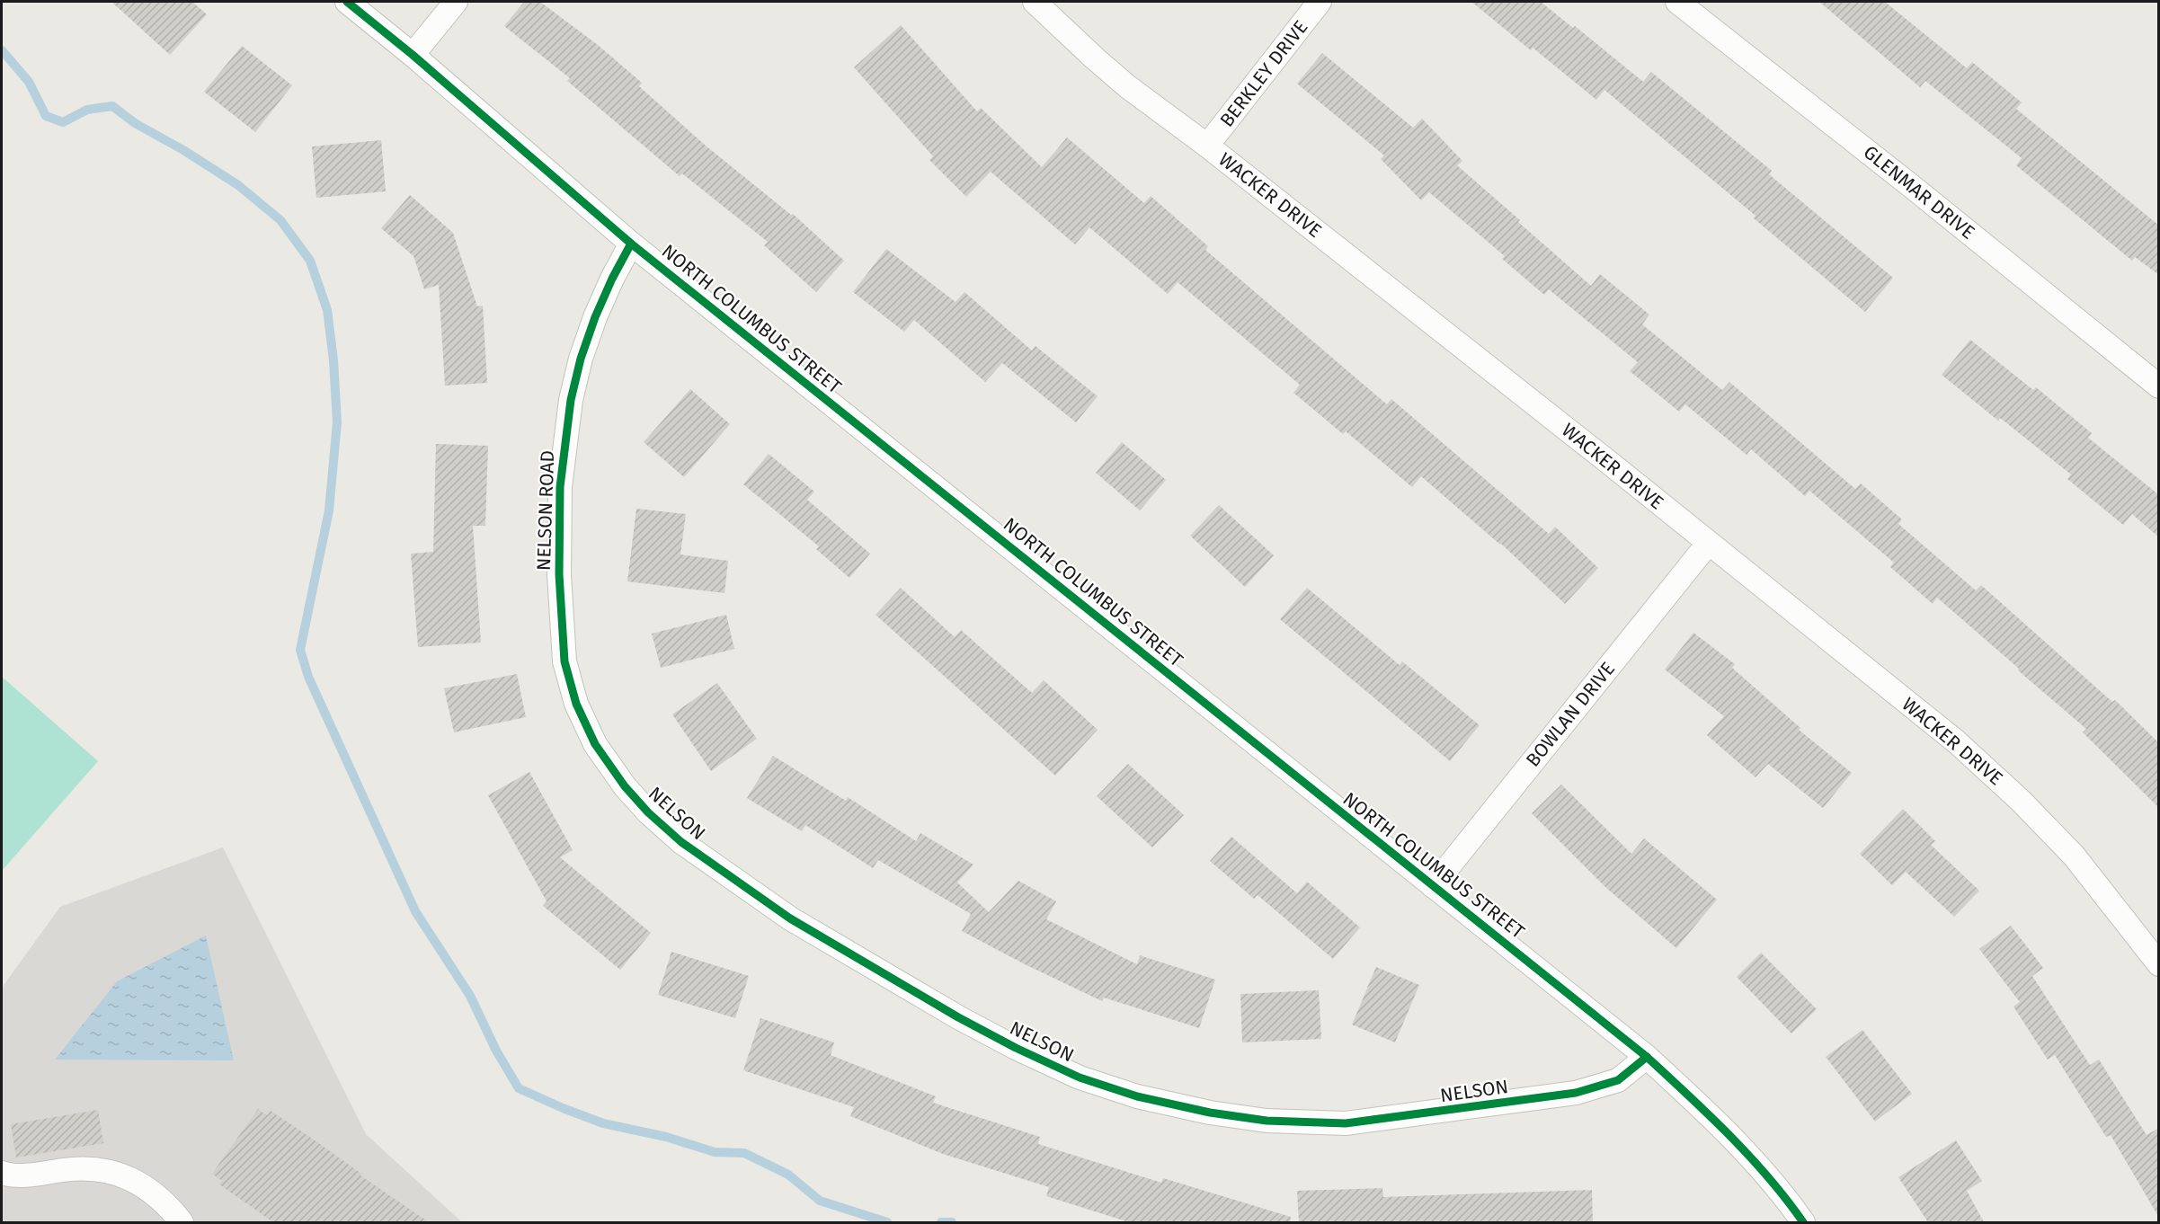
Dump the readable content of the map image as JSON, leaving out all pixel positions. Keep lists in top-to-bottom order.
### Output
{
  "streets": {
    "street": [
      "BERKLEY DRIVE",
      "GLENMAR DRIVE",
      "WACKER DRIVE",
      "NORTH COLUMBUS STREET",
      "NELSON ROAD",
      "BOWLAN DRIVE",
      "NELSON"
    ]
  },
  "crossings": [
    ["BERKLEY DRIVE", "WACKER DRIVE"],
    ["WACKER DRIVE", "BOWLAN DRIVE"],
    ["NORTH COLUMBUS STREET", "NELSON ROAD"],
    ["NORTH COLUMBUS STREET", "BOWLAN DRIVE"],
    ["NORTH COLUMBUS STREET", "NELSON"],
    ["NELSON ROAD", "NELSON"]
  ]
}
